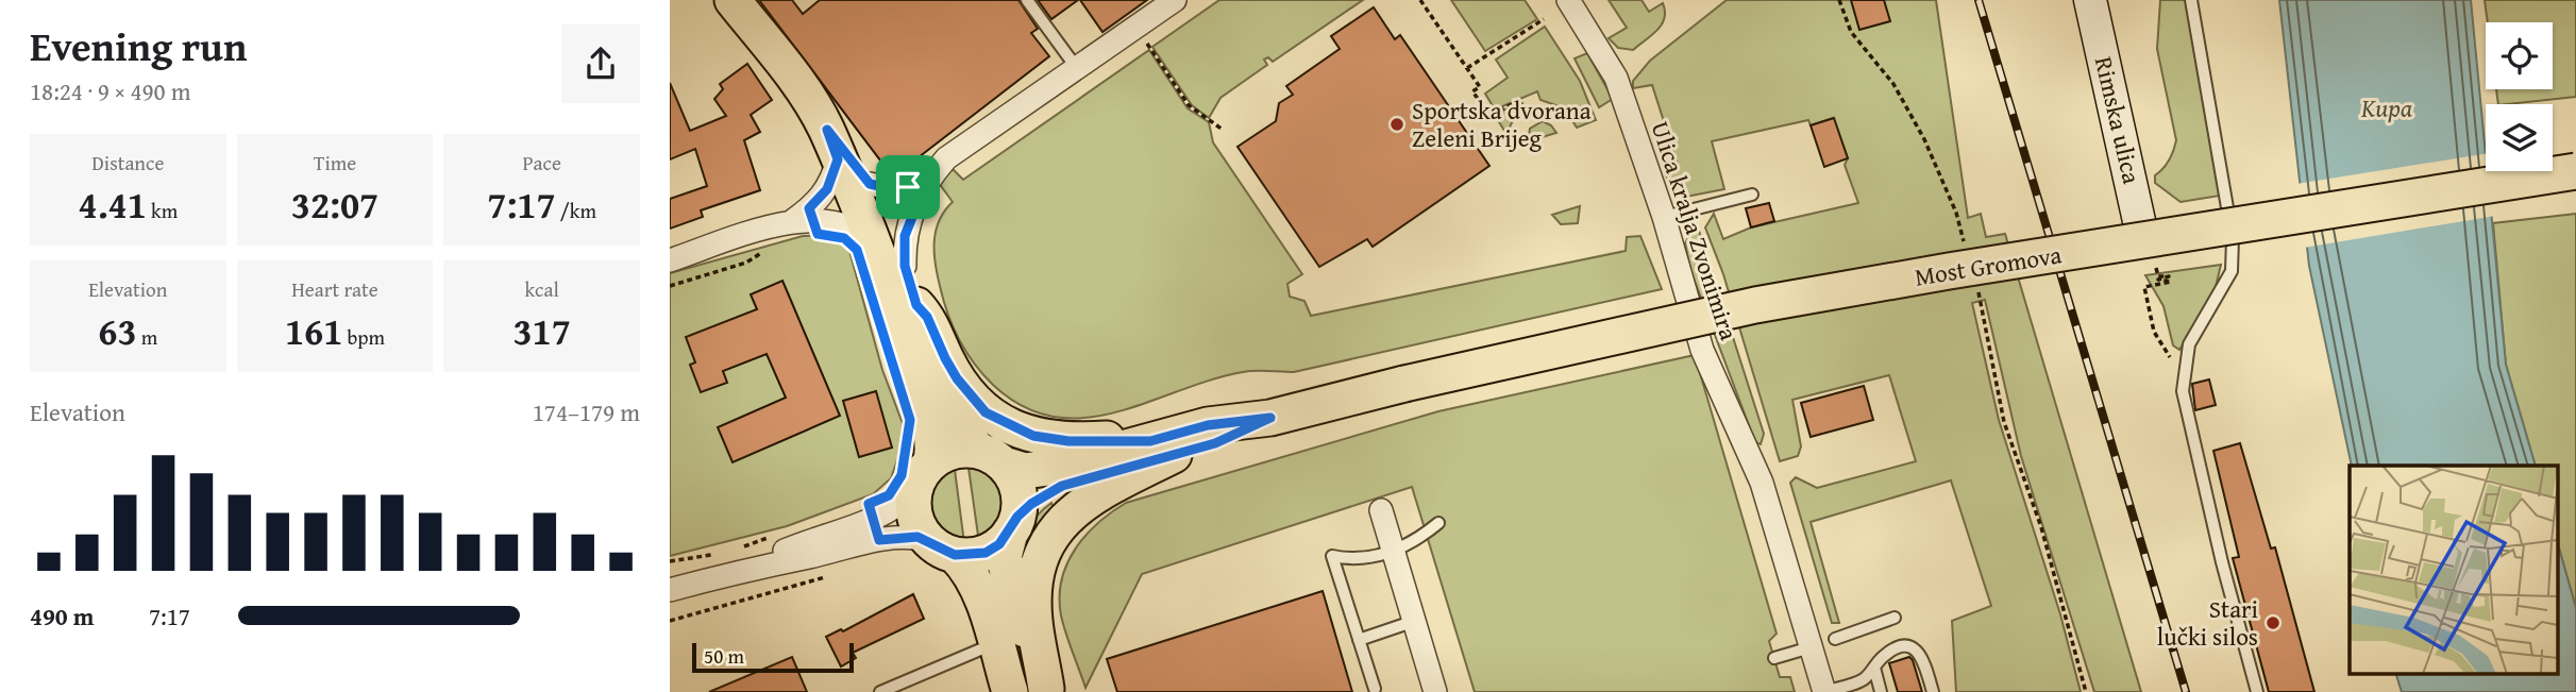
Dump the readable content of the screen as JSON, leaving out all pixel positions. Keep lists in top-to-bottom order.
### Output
{
  "streets": {
    "main road": ["Rimska ulica", "Most Gromova"],
    "street": ["Ulica kralja Zvonimira"]
  },
  "crossings": [
    ["Rimska ulica", "Most Gromova"]
  ],
  "water": ["Kupa"],
  "places": ["Sportska dvorana Zeleni Brijeg", "Stari lučki silos"],
  "scale_bar": "50 m",
  "page": {
    "heading": ["Evening run", "18:24 · 9 × 490 m"],
    "stats": [
      ["Distance", "4.41 km"],
      ["Time", "32:07"],
      ["Pace", "7:17 /km"],
      ["Elevation", "63 m"],
      ["Heart rate", "161 bpm"],
      ["kcal", "317"]
    ],
    "chart": ["Elevation", "174–179 m"],
    "list": [
      {
        "name": "490 m",
        "note": "7:17"
      }
    ],
    "scale": "50 m"
  }
}
